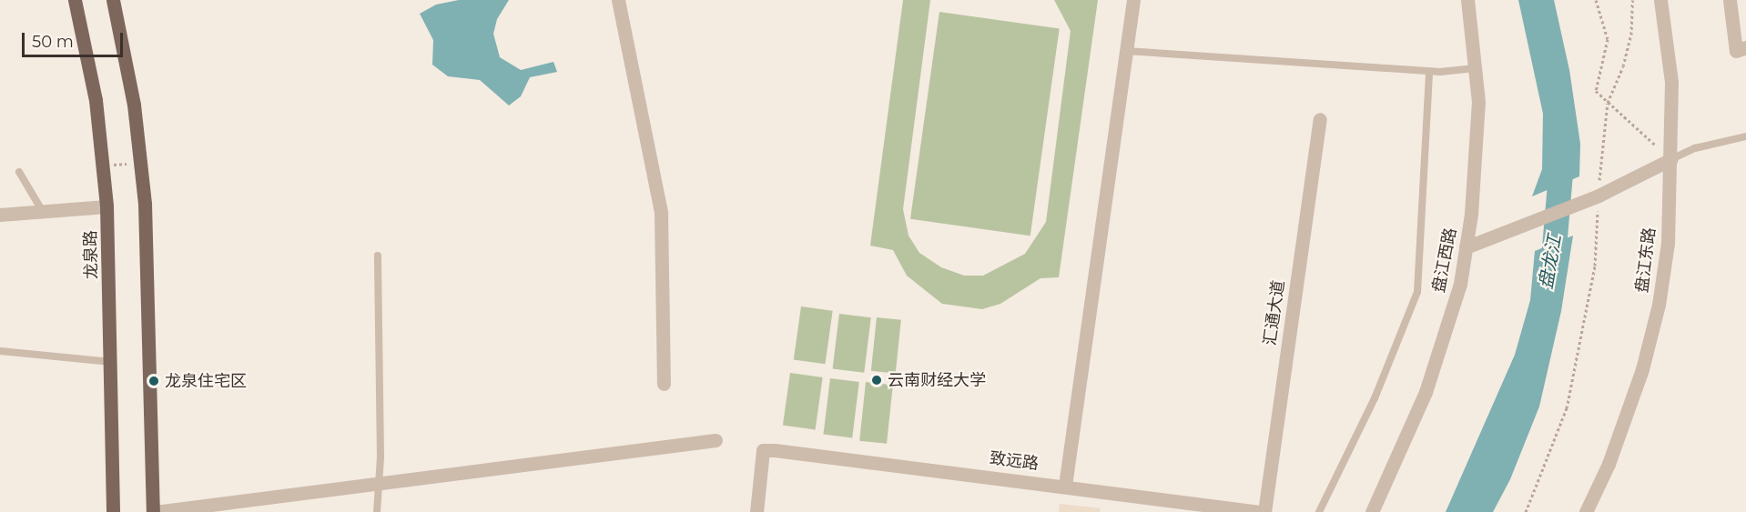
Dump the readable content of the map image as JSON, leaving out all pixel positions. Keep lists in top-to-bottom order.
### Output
{
  "streets": {
    "main road": ["龙泉路"],
    "street": [
      "盘江西路",
      "盘江东路",
      "汇通大道",
      "致远路"
    ]
  },
  "crossings": [
    ["汇通大道", "致远路"]
  ],
  "water": ["盘龙江"],
  "places": ["云南财经大学", "龙泉住宅区"],
  "scale_bar": "50 m"
}
